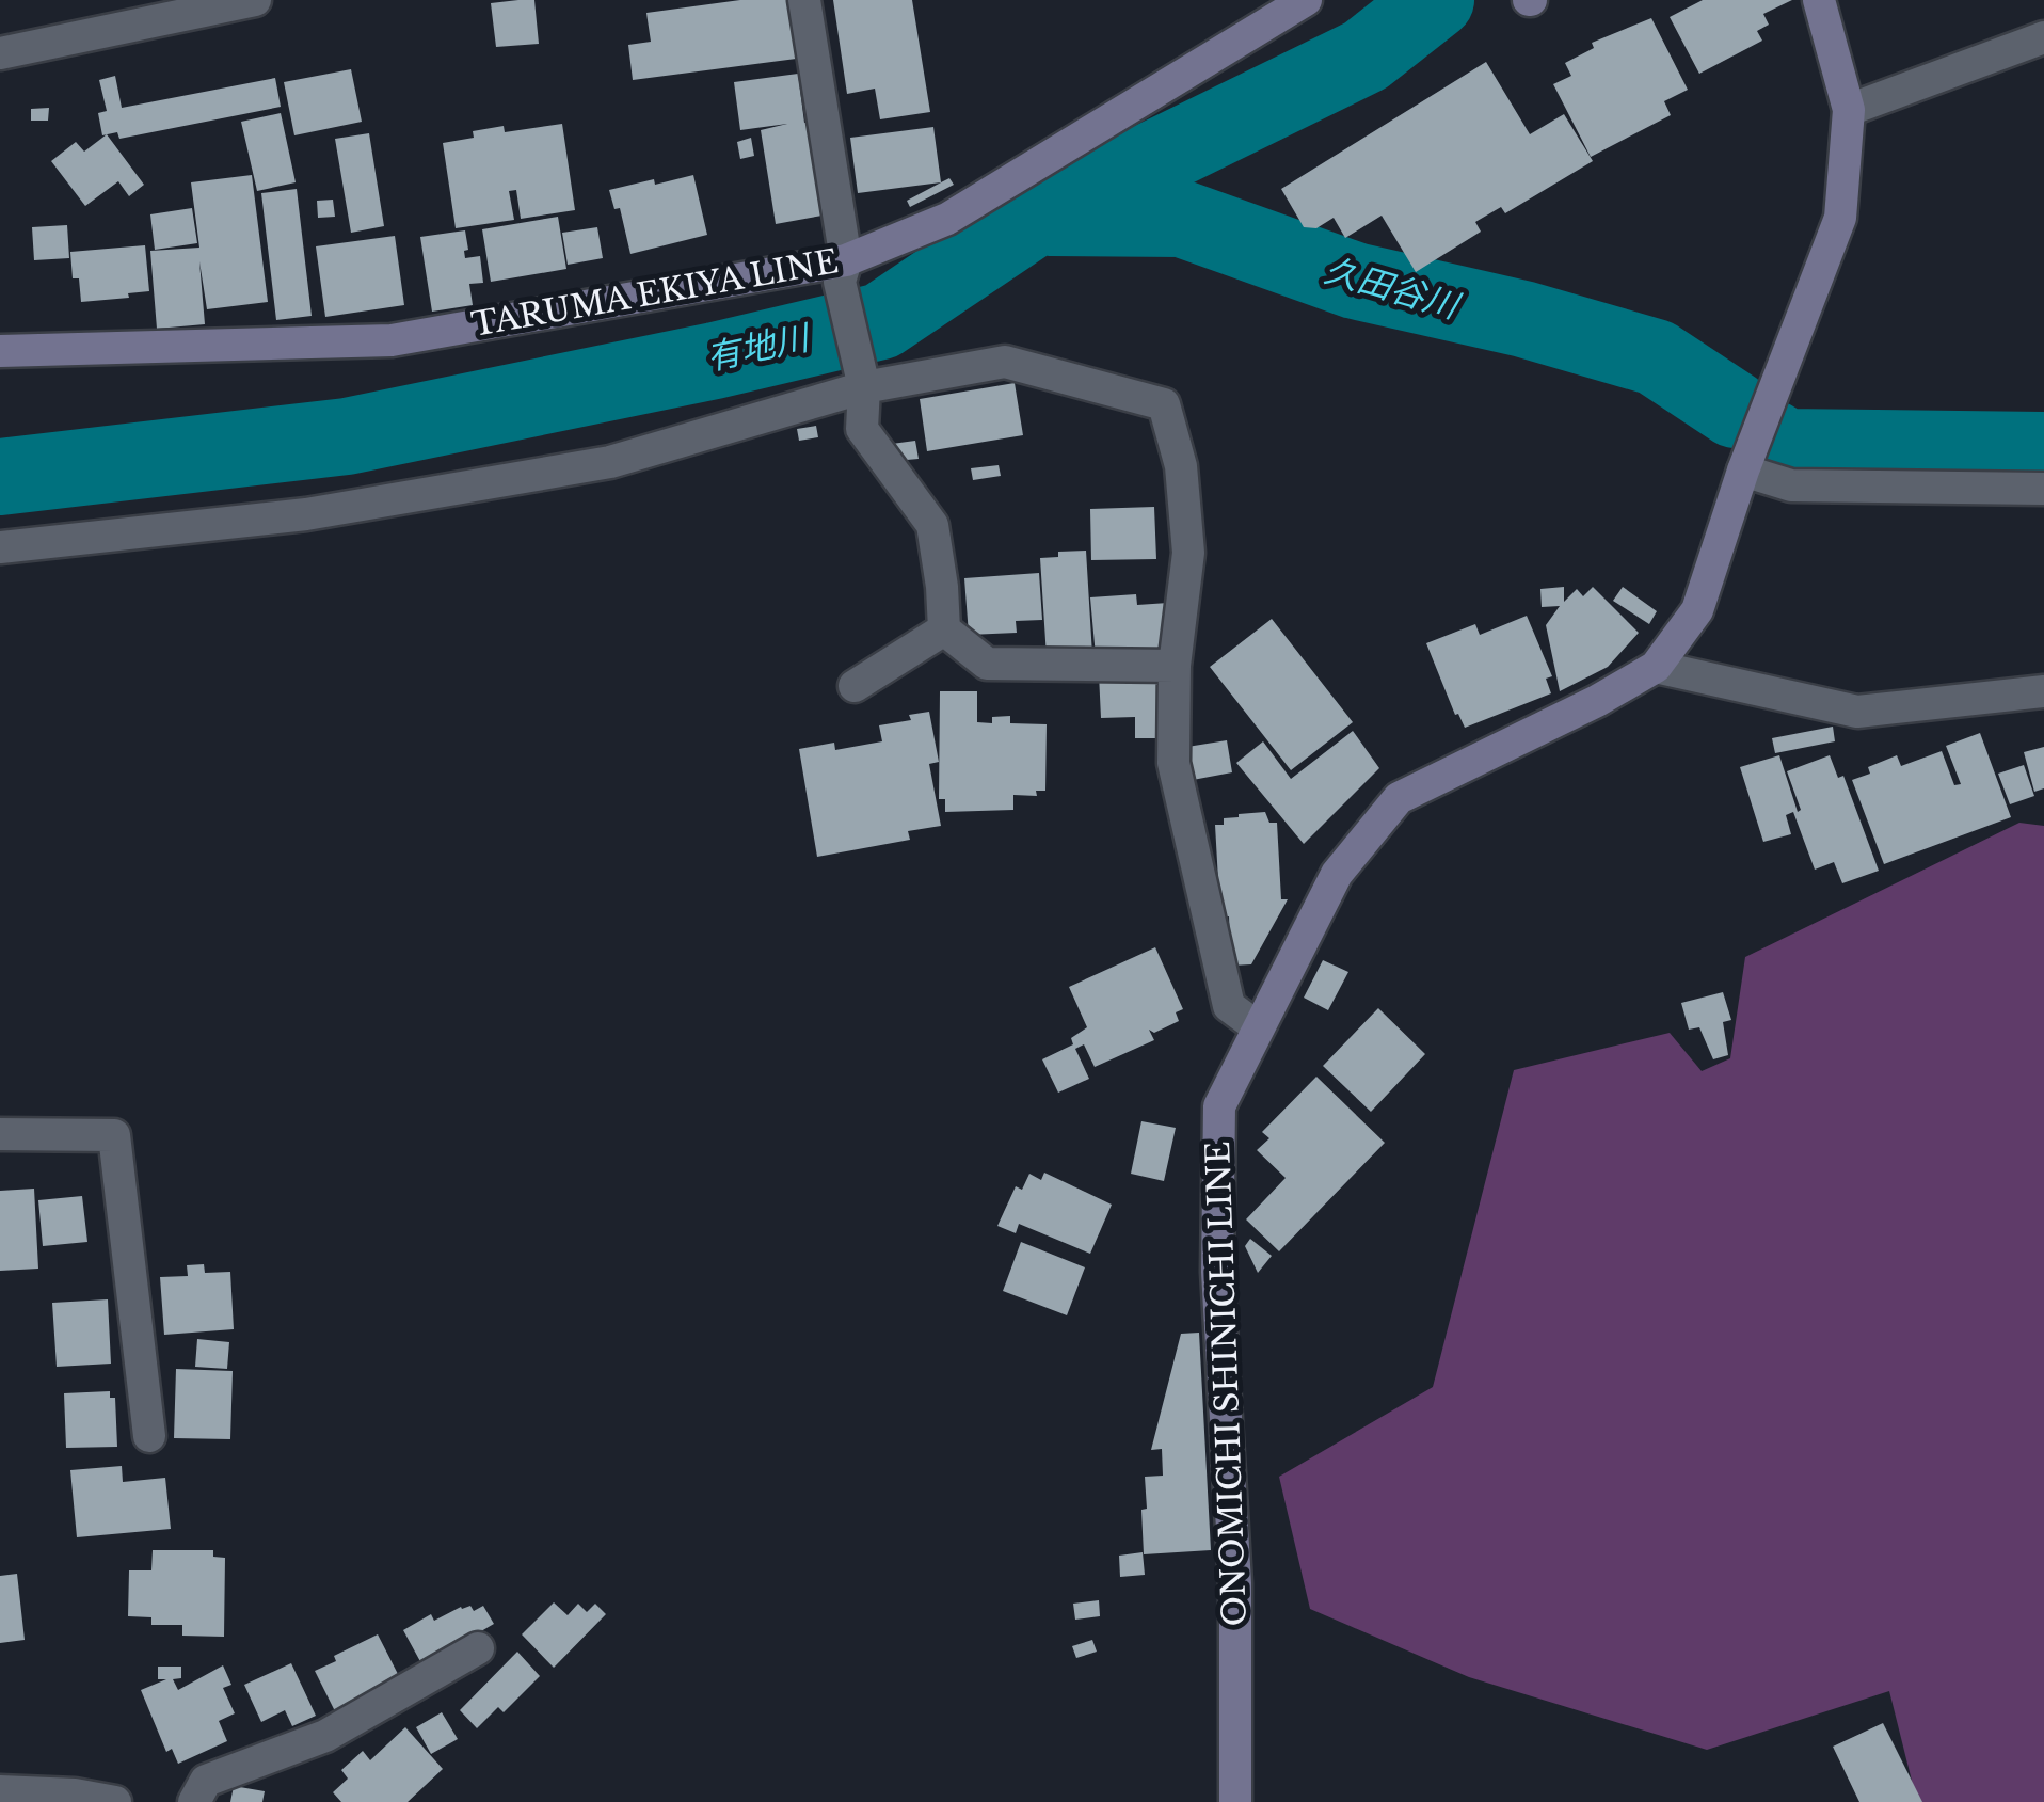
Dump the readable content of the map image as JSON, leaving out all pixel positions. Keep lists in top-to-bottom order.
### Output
{
  "streets": {
    "main road": ["TARUMA EKIYA LINE", "ONOMICHI SHINICHI LINE"]
  },
  "water": ["久田谷川", "有地川"]
}
